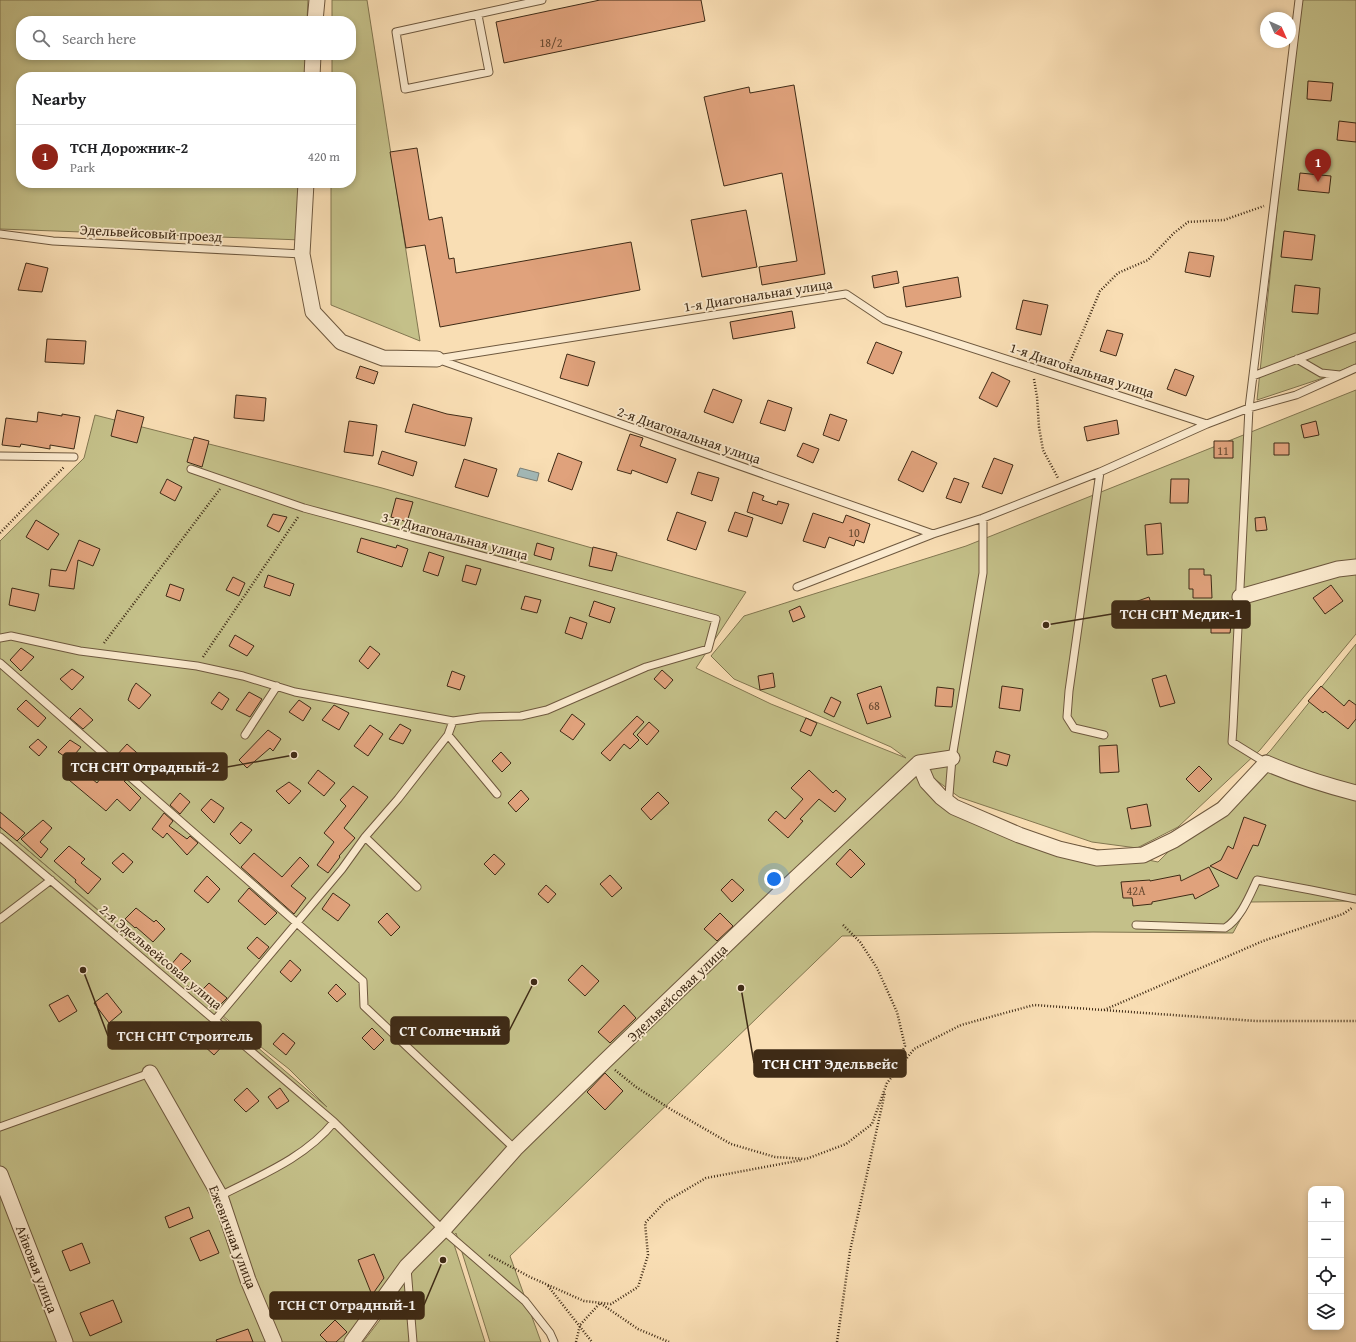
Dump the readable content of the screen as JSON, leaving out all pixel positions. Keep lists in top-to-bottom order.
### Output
{
  "streets": {
    "street": ["Эдельвейсовая улица", "Ежевичная улица", "Айвовая улица"],
    "lane": [
      "Эдельвейсовый проезд",
      "1-я Диагональная улица",
      "2-я Диагональная улица",
      "3-я Диагональная улица",
      "2-я Эдельвейсовая улица"
    ]
  },
  "crossings": [
    ["1-я Диагональная улица", "2-я Диагональная улица"],
    ["2-я Эдельвейсовая улица", "Эдельвейсовая улица"]
  ],
  "places": [
    "ТСН СНТ Медик-1",
    "ТСН СНТ Отрадный-2",
    "ТСН СНТ Строитель",
    "СТ Солнечный",
    "ТСН СНТ Эдельвейс",
    "ТСН СТ Отрадный-1"
  ],
  "house_numbers": [
    "18/2",
    "11",
    "10",
    "68",
    "42А"
  ],
  "north": "bottom right",
  "page": {
    "search": "Search here",
    "heading": "Nearby",
    "list": [
      {
        "mark": "1",
        "name": "ТСН Дорожник-2",
        "note": "Park",
        "value": "420 m"
      }
    ],
    "pins": "1",
    "map_buttons": ["+", "−"]
  }
}
